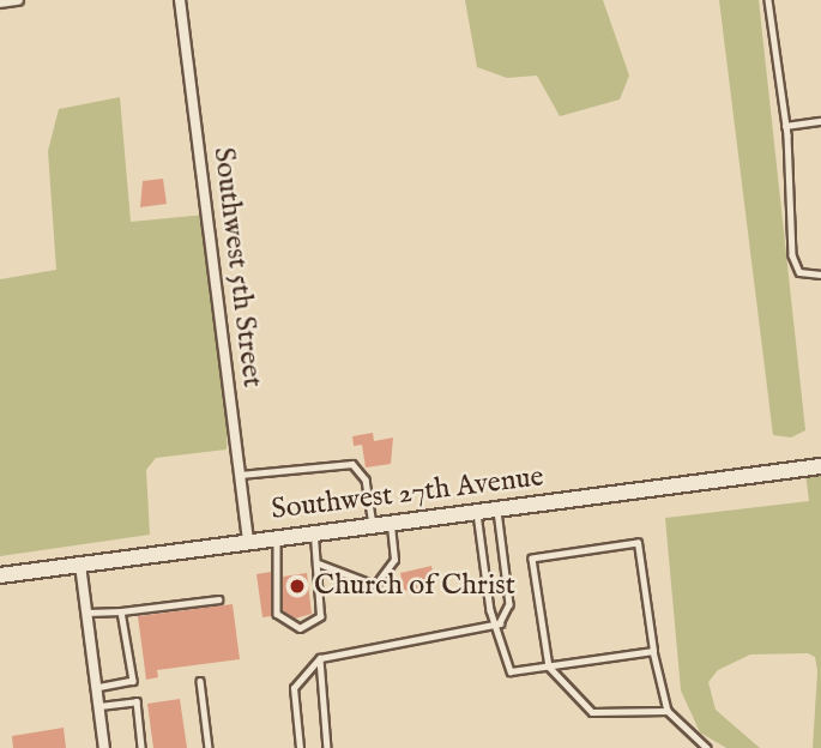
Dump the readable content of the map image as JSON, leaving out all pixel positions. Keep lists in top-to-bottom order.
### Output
{
  "streets": {
    "main road": ["Southwest 27th Avenue"],
    "street": ["Southwest 5th Street"]
  },
  "crossings": [
    ["Southwest 5th Street", "Southwest 27th Avenue"]
  ],
  "places": ["Church of Christ"]
}
